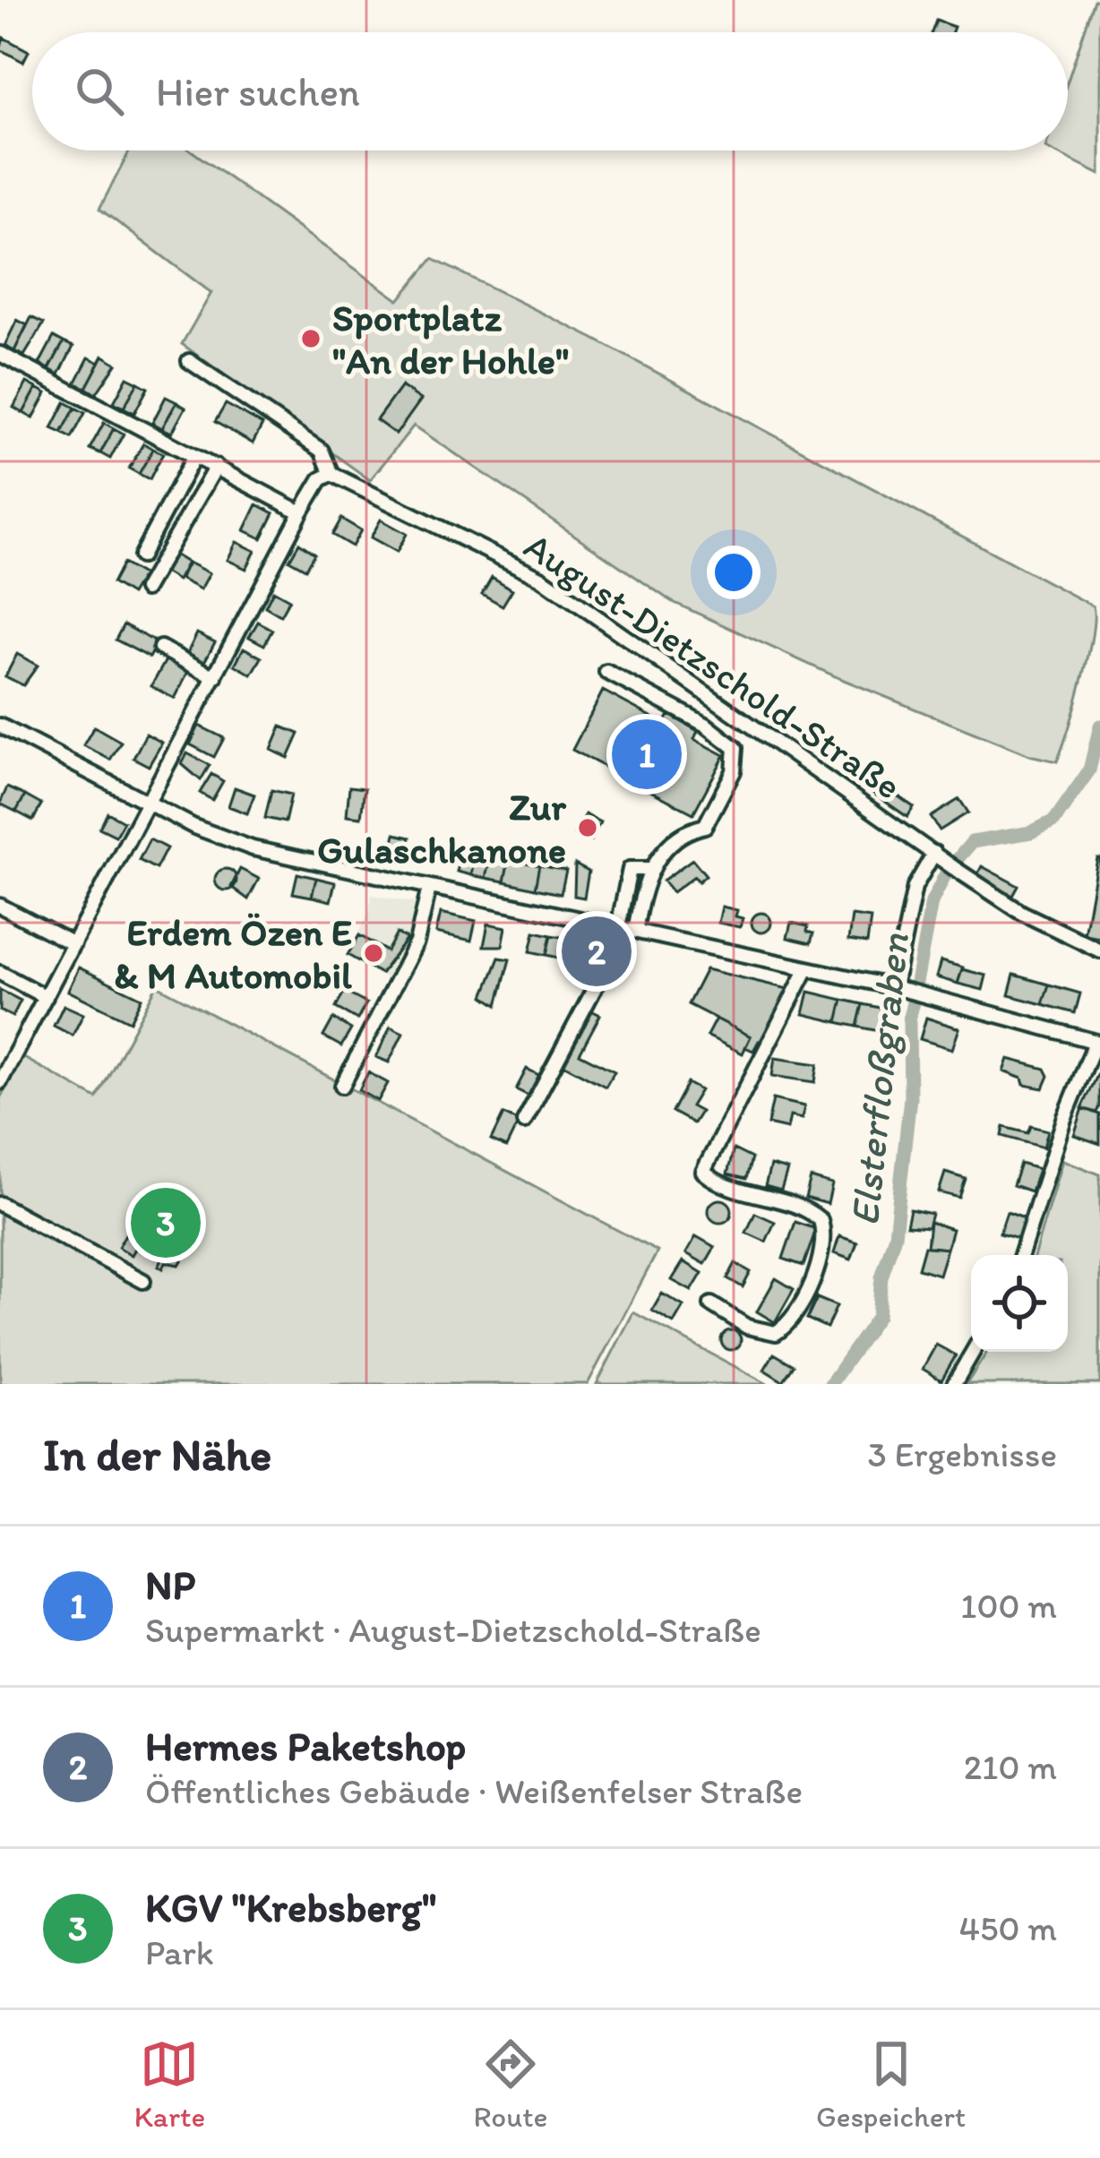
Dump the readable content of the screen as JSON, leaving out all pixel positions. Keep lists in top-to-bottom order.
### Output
{
  "streets": {
    "street": ["August-Dietzschold-Straße"]
  },
  "water": ["Elsterfloßgraben"],
  "places": ["Sportplatz \"An der Hohle\"", "Zur Gulaschkanone", "Erdem Özen E & M Automobil"],
  "page": {
    "search": "Hier suchen",
    "pins": ["1", "2", "3"],
    "heading": ["In der Nähe", "3 Ergebnisse"],
    "list": [
      {
        "mark": "1",
        "name": "NP",
        "note": "Supermarkt · August-Dietzschold-Straße",
        "value": "100 m"
      },
      {
        "mark": "2",
        "name": "Hermes Paketshop",
        "note": "Öffentliches Gebäude · Weißenfelser Straße",
        "value": "210 m"
      },
      {
        "mark": "3",
        "name": "KGV \"Krebsberg\"",
        "note": "Park",
        "value": "450 m"
      }
    ],
    "nav": ["Karte", "Route", "Gespeichert"]
  }
}
